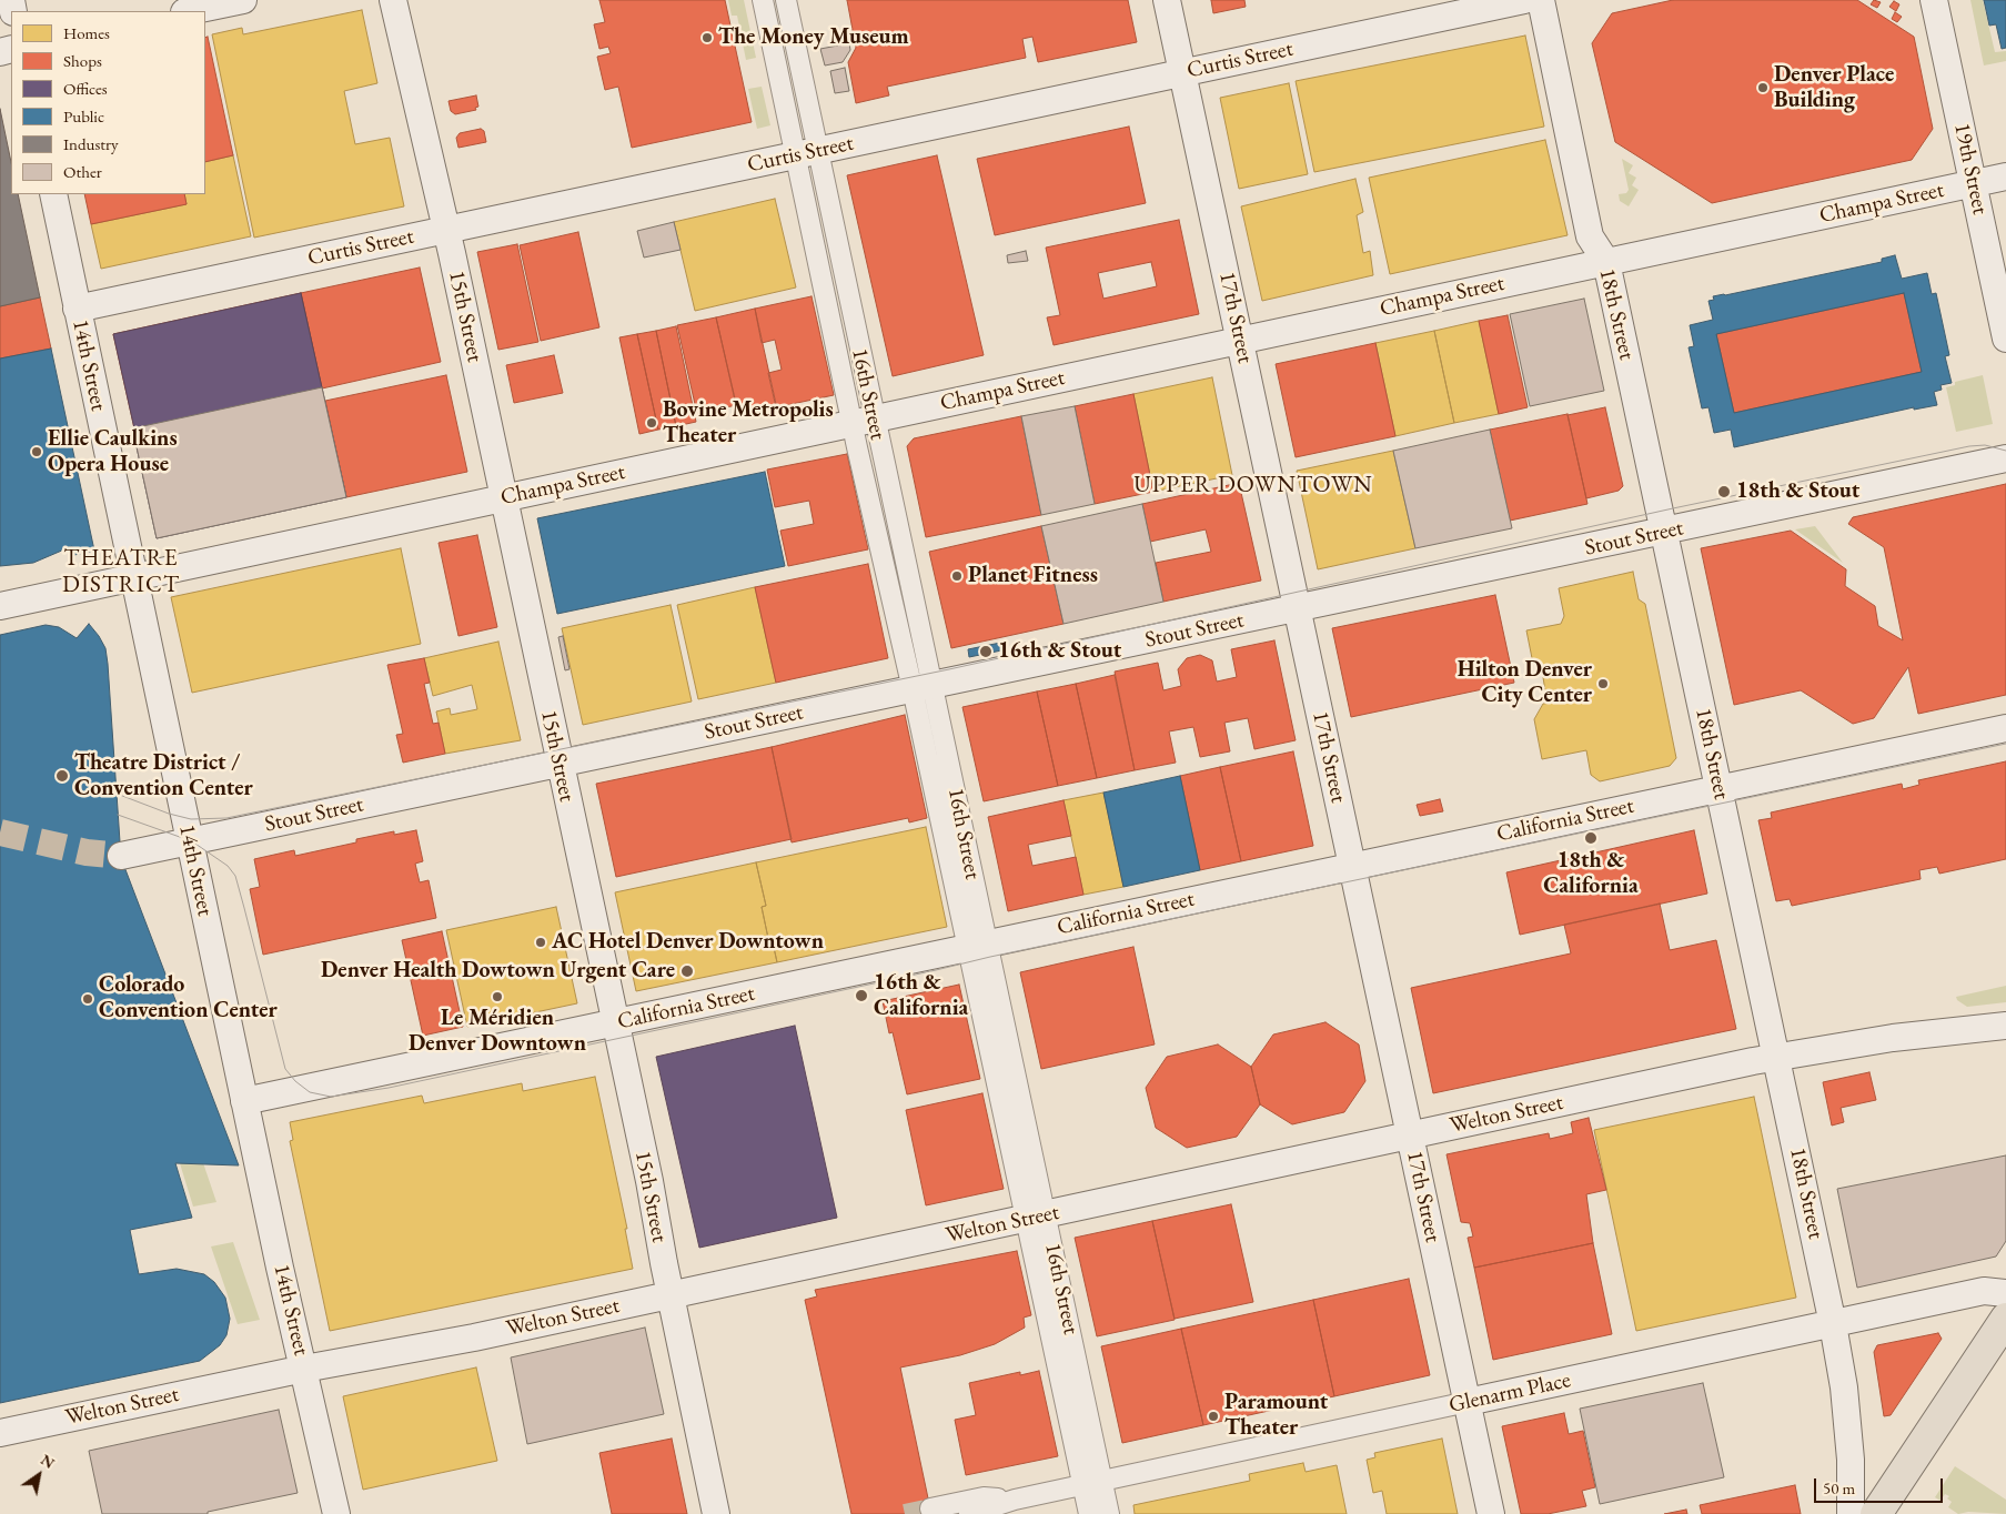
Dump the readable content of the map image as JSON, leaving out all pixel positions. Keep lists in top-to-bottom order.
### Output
{
  "streets": {
    "main road": [
      "Curtis Street",
      "19th Street",
      "Champa Street",
      "18th Street",
      "15th Street",
      "17th Street",
      "14th Street",
      "Stout Street",
      "California Street",
      "Welton Street",
      "Glenarm Place"
    ],
    "street": ["16th Street"]
  },
  "crossings": [
    ["Curtis Street", "15th Street"],
    ["Curtis Street", "17th Street"],
    ["Curtis Street", "14th Street"],
    ["Curtis Street", "16th Street"],
    ["19th Street", "Champa Street"],
    ["Champa Street", "18th Street"],
    ["Champa Street", "15th Street"],
    ["Champa Street", "17th Street"],
    ["Champa Street", "14th Street"],
    ["Champa Street", "16th Street"],
    ["18th Street", "Stout Street"],
    ["18th Street", "California Street"],
    ["18th Street", "Welton Street"],
    ["18th Street", "Glenarm Place"],
    ["15th Street", "Stout Street"],
    ["15th Street", "California Street"],
    ["15th Street", "Welton Street"],
    ["17th Street", "Stout Street"],
    ["17th Street", "California Street"],
    ["17th Street", "Welton Street"],
    ["17th Street", "Glenarm Place"],
    ["14th Street", "Stout Street"],
    ["14th Street", "California Street"],
    ["14th Street", "Welton Street"],
    ["16th Street", "Stout Street"],
    ["16th Street", "California Street"],
    ["16th Street", "Welton Street"],
    ["16th Street", "Glenarm Place"]
  ],
  "districts": ["UPPER DOWNTOWN", "THEATRE DISTRICT"],
  "places": [
    "The Money Museum",
    "Denver Place Building",
    "Bovine Metropolis Theater",
    "Ellie Caulkins Opera House",
    "18th & Stout",
    "Planet Fitness",
    "16th & Stout",
    "Hilton Denver City Center",
    "Theatre District / Convention Center",
    "18th & California",
    "AC Hotel Denver Downtown",
    "Denver Health Dowtown Urgent Care",
    "16th & California",
    "Le Méridien Denver Downtown",
    "Colorado Convention Center",
    "Paramount Theater"
  ],
  "legend": [
    "Homes",
    "Shops",
    "Offices",
    "Public",
    "Industry",
    "Other"
  ],
  "scale_bar": "50 m",
  "north": "top right"
}
